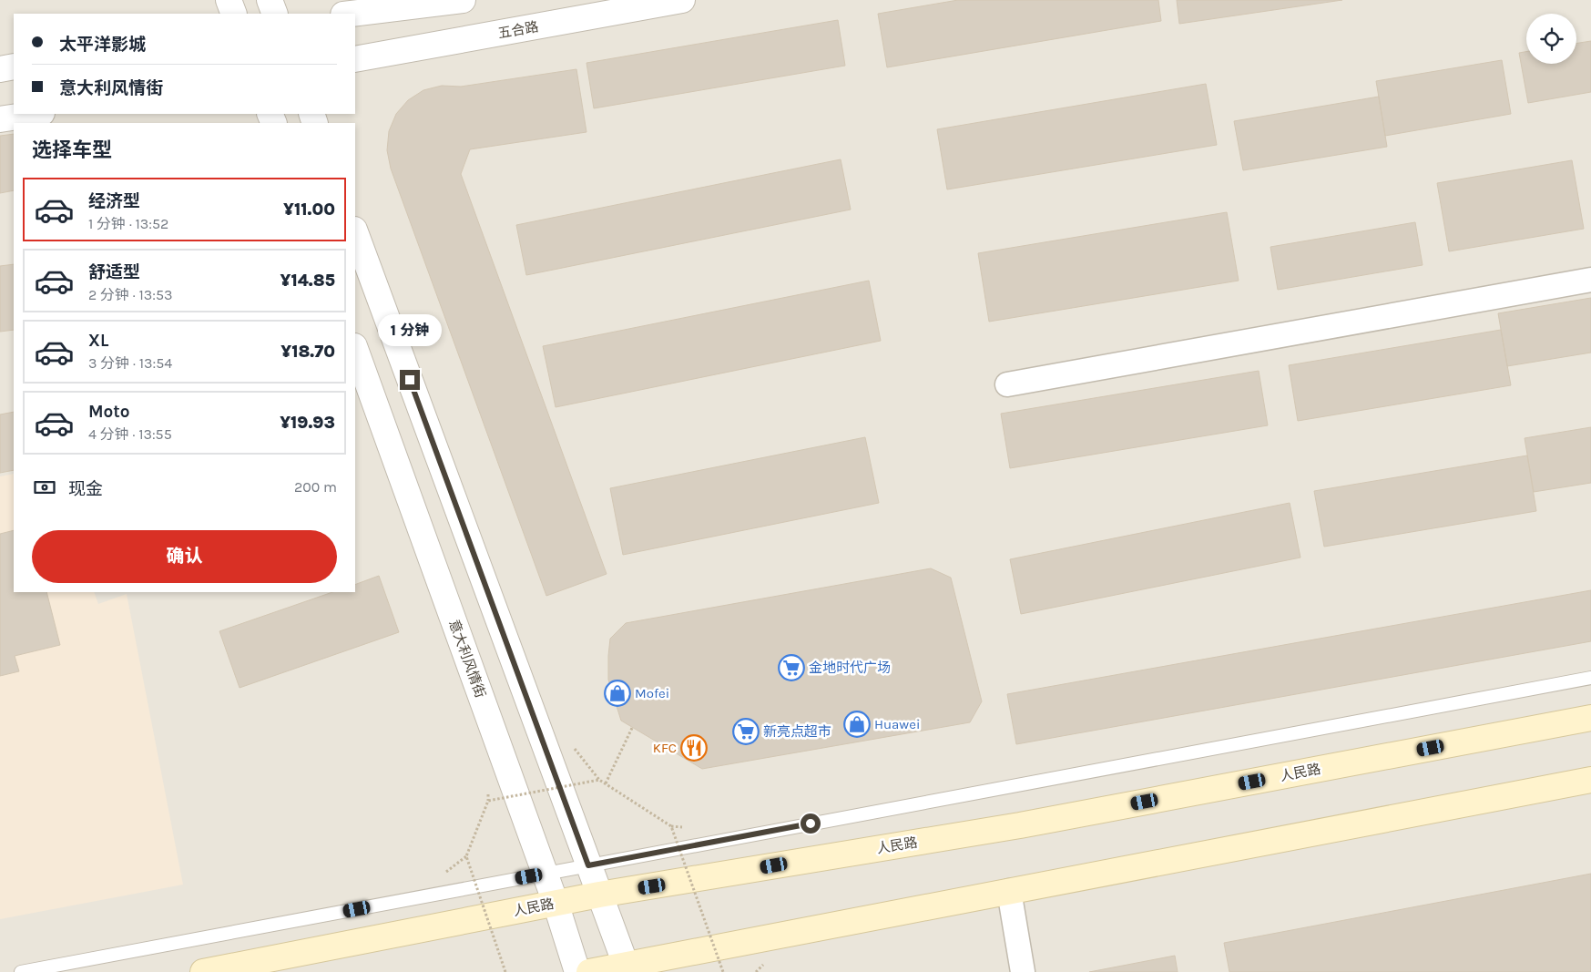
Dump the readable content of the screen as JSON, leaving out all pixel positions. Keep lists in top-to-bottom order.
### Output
{
  "streets": {
    "main road": ["人民路"],
    "street": ["五合路", "意大利风情街"]
  },
  "crossings": [
    ["意大利风情街", "人民路"]
  ],
  "places": {
    "supermarket": ["金地时代广场", "新亮点超市"],
    "shop": ["Mofei", "Huawei"],
    "restaurant": ["KFC"]
  },
  "page": {
    "banner": ["太平洋影城", "意大利风情街"],
    "heading": "选择车型",
    "list": [
      {
        "name": "经济型",
        "note": "1 分钟 · 13:52",
        "value": "¥11.00"
      },
      {
        "name": "舒适型",
        "note": "2 分钟 · 13:53",
        "value": "¥14.85"
      },
      {
        "name": "XL",
        "note": "3 分钟 · 13:54",
        "value": "¥18.70"
      },
      {
        "name": "Moto",
        "note": "4 分钟 · 13:55",
        "value": "¥19.93"
      }
    ],
    "bubble": "1 分钟",
    "pay": ["现金", "200 m"],
    "buttons": "确认"
  }
}
